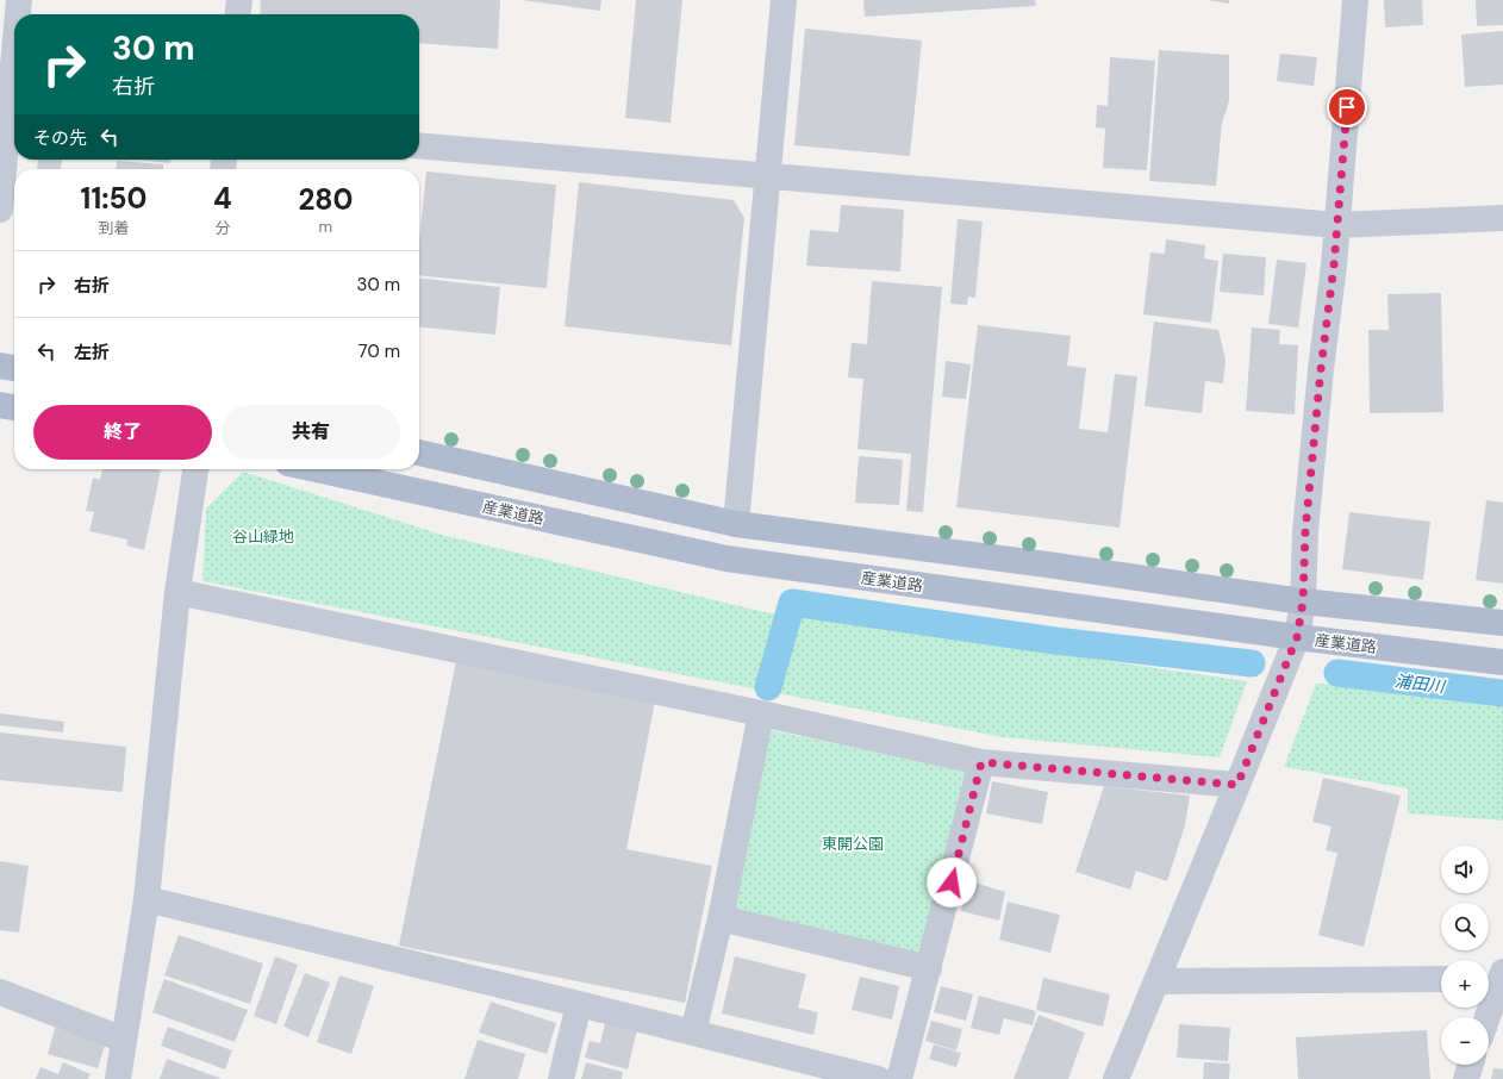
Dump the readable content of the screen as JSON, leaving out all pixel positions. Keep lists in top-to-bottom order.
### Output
{
  "streets": {
    "main road": ["産業道路"]
  },
  "water": ["浦田川"],
  "parks": ["谷山緑地", "東開公園"],
  "page": {
    "turn": ["30 m", "右折"],
    "then": "その先",
    "eta": [
      "11:50",
      "到着",
      "4",
      "分",
      "280",
      "m"
    ],
    "list": [
      {
        "name": "右折",
        "value": "30 m"
      },
      {
        "name": "左折",
        "value": "70 m"
      }
    ],
    "buttons": ["終了", "共有"],
    "map_buttons": ["+", "−"]
  }
}
